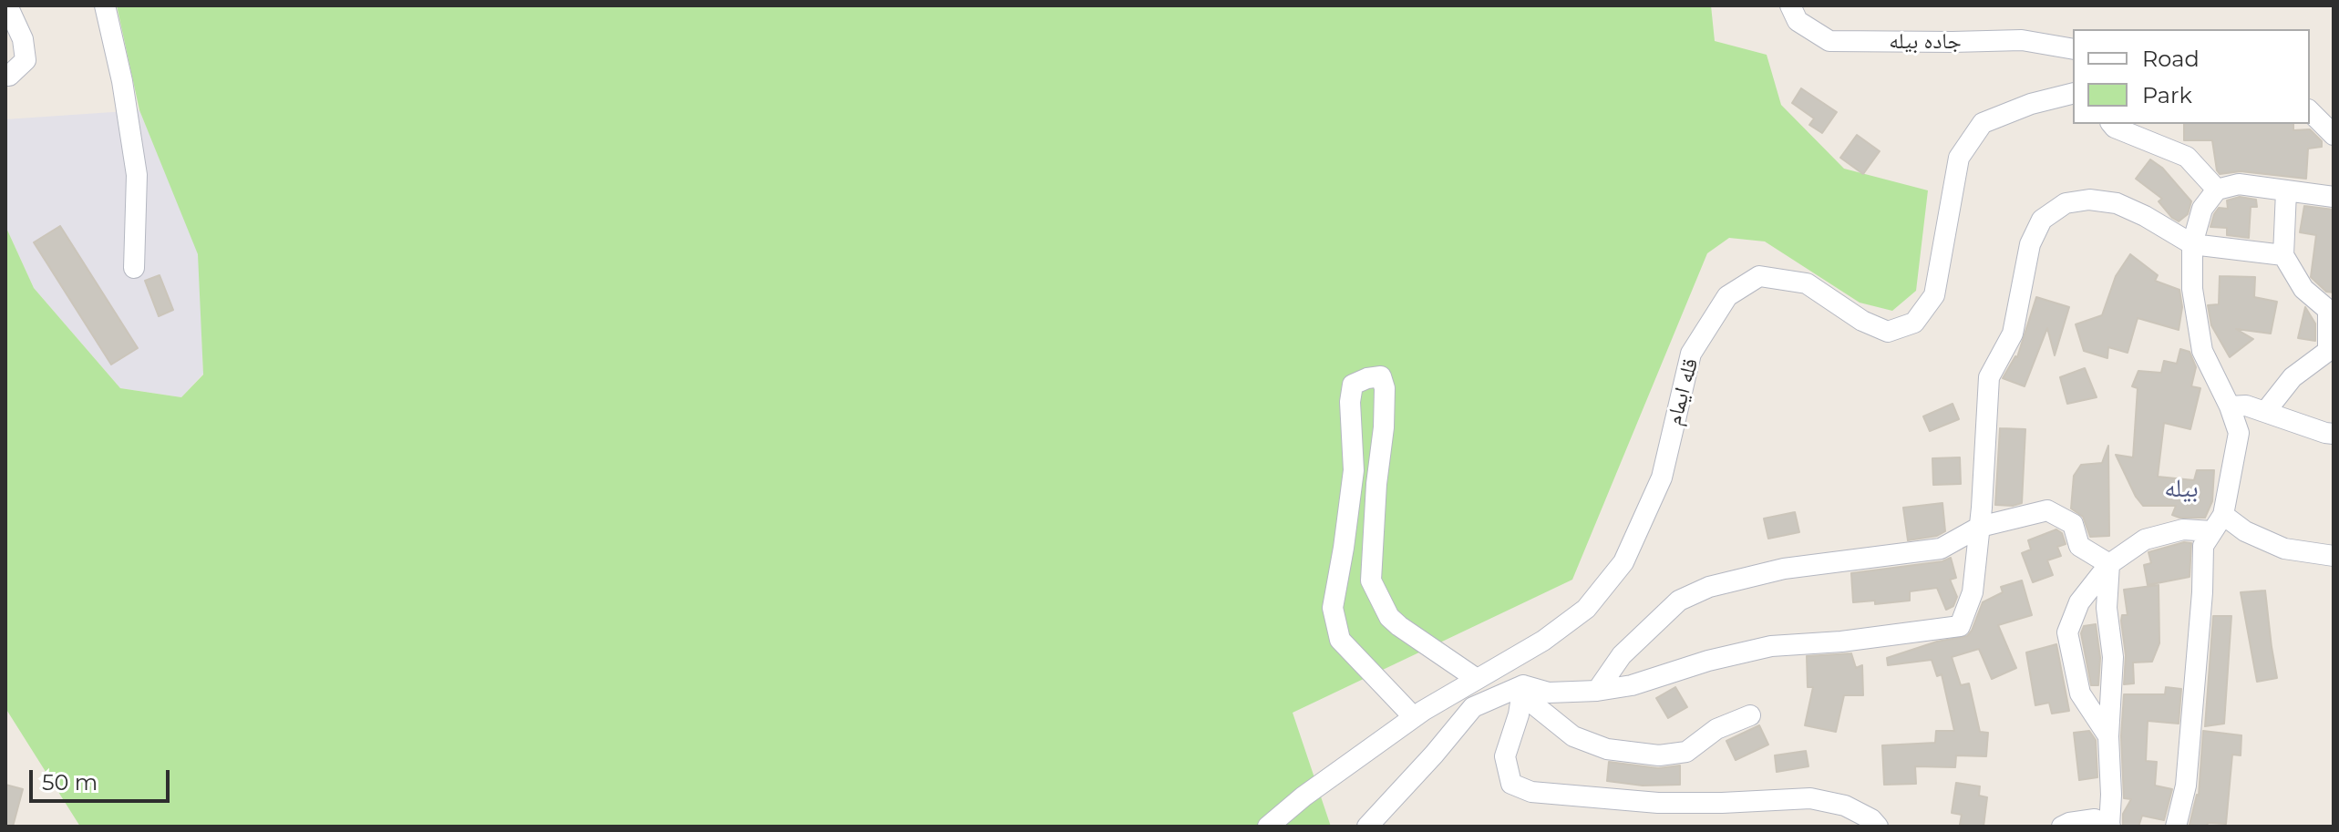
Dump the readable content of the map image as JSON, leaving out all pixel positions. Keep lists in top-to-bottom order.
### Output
{
  "streets": {
    "street": ["جاده بیله", "قله ایمام"]
  },
  "districts": ["بیله"],
  "legend": ["Road", "Park"],
  "scale_bar": "50 m"
}
